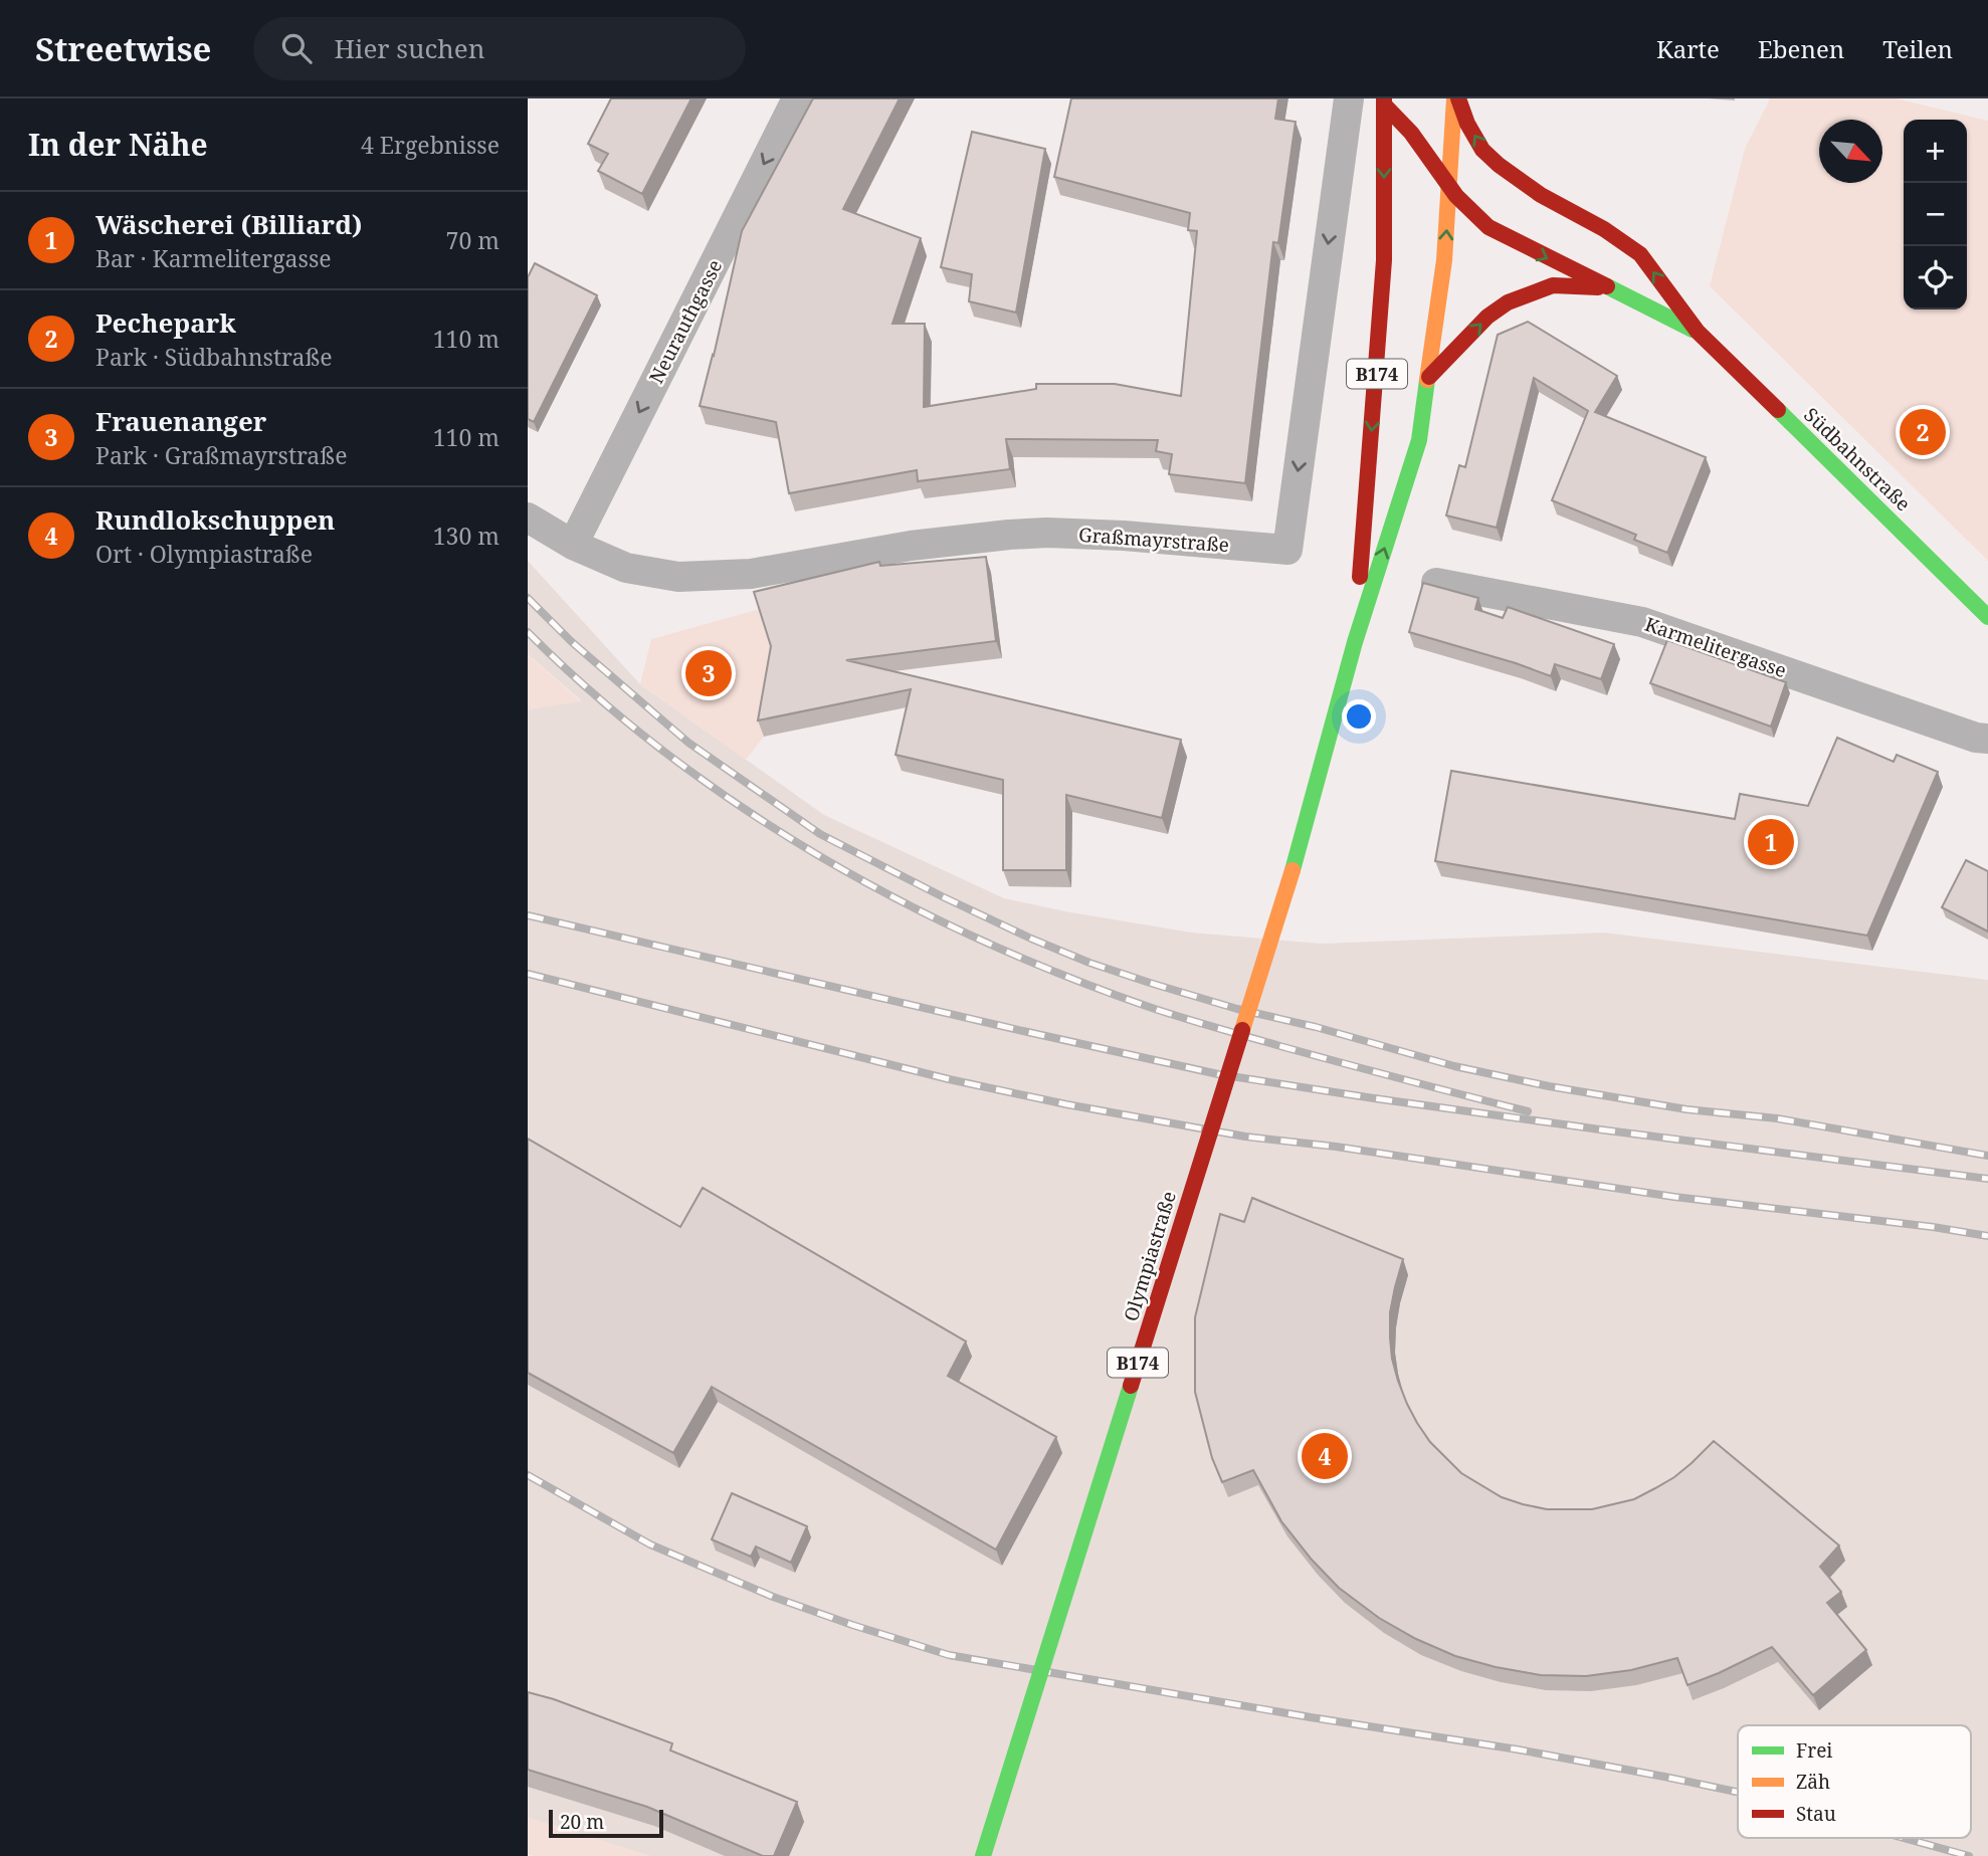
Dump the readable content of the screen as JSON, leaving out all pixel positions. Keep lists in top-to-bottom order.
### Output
{
  "streets": {
    "main road": ["B174", "Südbahnstraße", "Olympiastraße"],
    "street": ["Neurauthgasse", "Graßmayrstraße", "Karmelitergasse"]
  },
  "crossings": [
    ["Neurauthgasse", "Graßmayrstraße"],
    ["B174", "Olympiastraße"]
  ],
  "one_way": ["Neurauthgasse"],
  "legend": ["Frei", "Zäh", "Stau"],
  "scale_bar": "20 m",
  "north": "bottom right",
  "page": {
    "header": "Streetwise",
    "search": "Hier suchen",
    "nav": ["Karte", "Ebenen", "Teilen"],
    "heading": ["In der Nähe", "4 Ergebnisse"],
    "map_buttons": ["+", "−"],
    "list": [
      {
        "mark": "1",
        "name": "Wäscherei (Billiard)",
        "note": "Bar · Karmelitergasse",
        "value": "70 m"
      },
      {
        "mark": "2",
        "name": "Pechepark",
        "note": "Park · Südbahnstraße",
        "value": "110 m"
      },
      {
        "mark": "3",
        "name": "Frauenanger",
        "note": "Park · Graßmayrstraße",
        "value": "110 m"
      },
      {
        "mark": "4",
        "name": "Rundlokschuppen",
        "note": "Ort · Olympiastraße",
        "value": "130 m"
      }
    ],
    "pins": [
      "2",
      "3",
      "1",
      "4"
    ],
    "scale": "20 m"
  }
}
